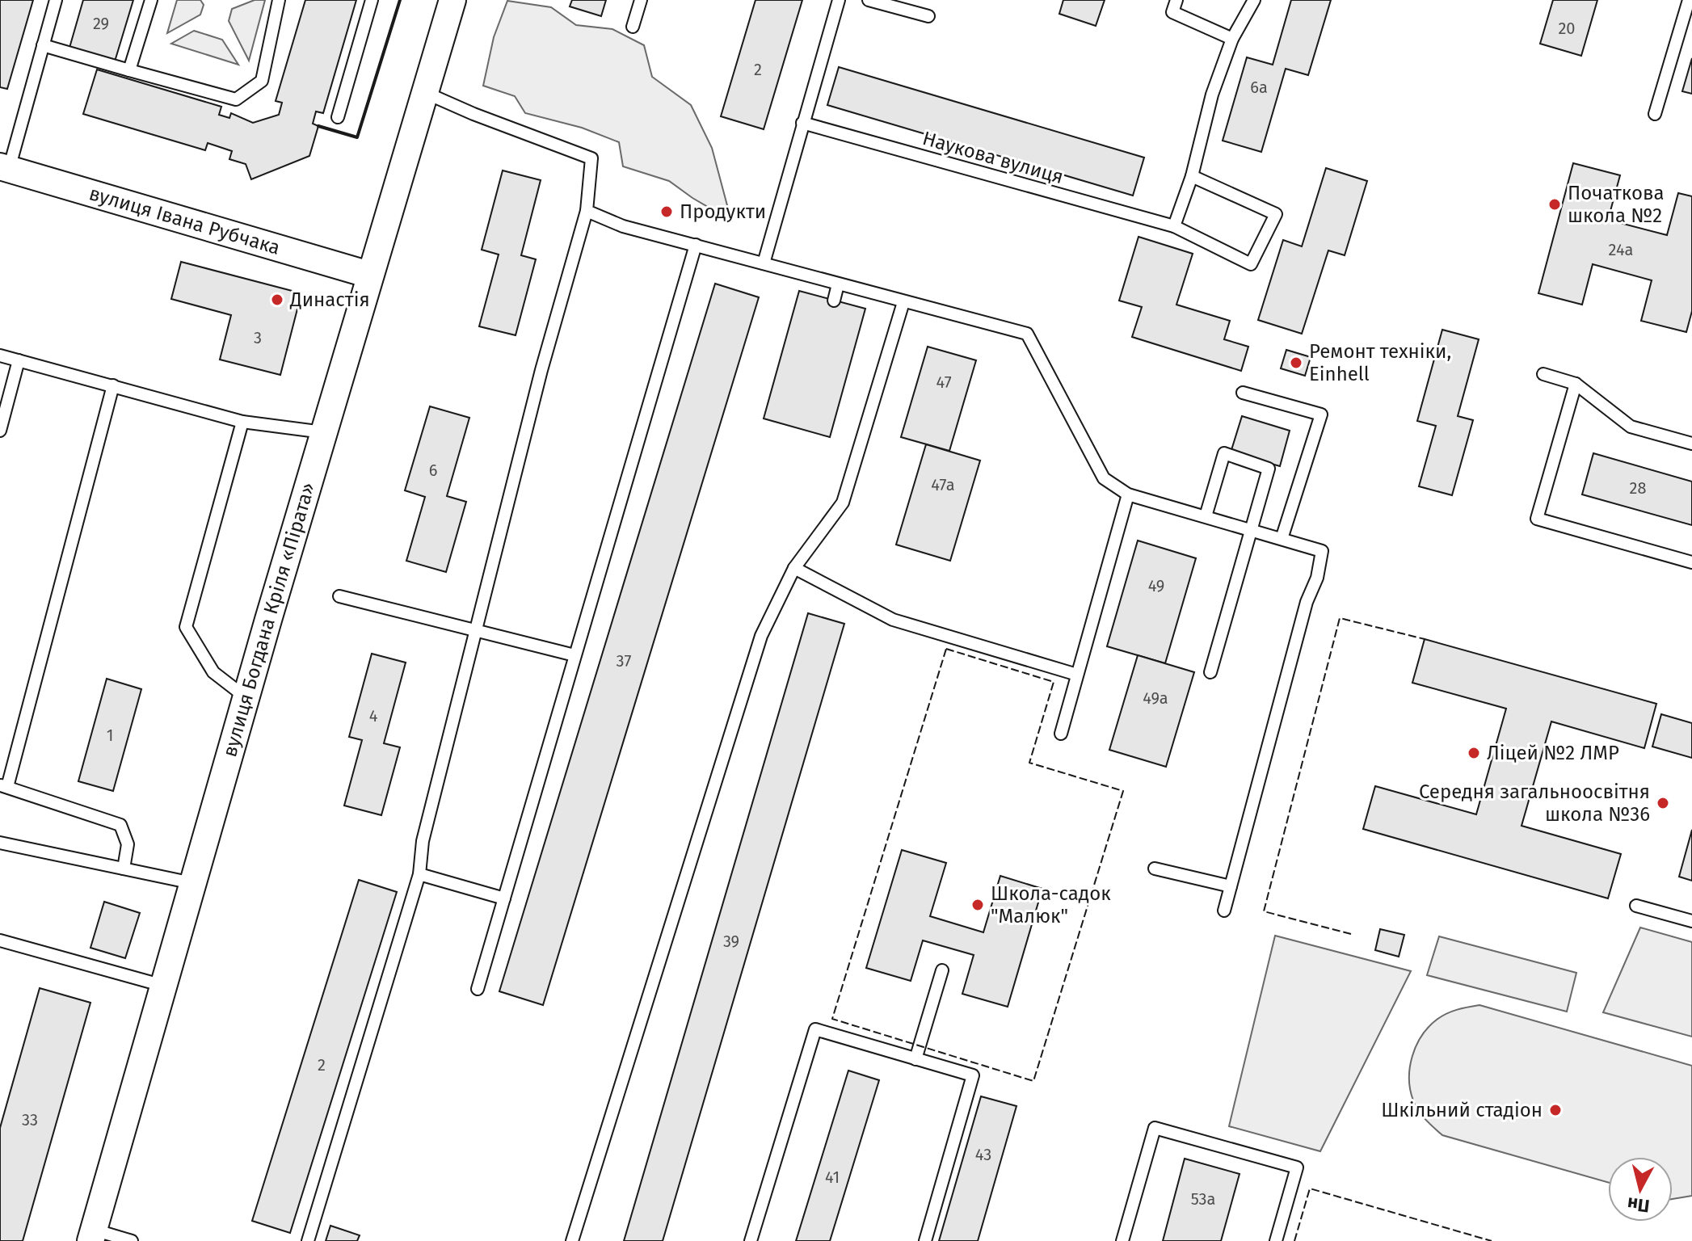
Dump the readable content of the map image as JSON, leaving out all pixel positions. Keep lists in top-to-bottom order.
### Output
{
  "streets": {
    "street": ["вулиця Івана Рубчака", "вулиця Богдана Кріля «Пірата»"],
    "lane": ["Наукова вулиця"]
  },
  "crossings": [
    ["вулиця Івана Рубчака", "вулиця Богдана Кріля «Пірата»"]
  ],
  "places": [
    "Початкова школа №2",
    "Продукти",
    "Династія",
    "Ремонт техніки, Einhell",
    "Ліцей №2 ЛМР",
    "Середня загальноосвітня школа №36",
    "Школа-садок \"Малюк\"",
    "Шкільний стадіон"
  ],
  "house_numbers": [
    "29",
    "20",
    "2",
    "6а",
    "24а",
    "3",
    "47",
    "6",
    "47а",
    "28",
    "49",
    "37",
    "49а",
    "4",
    "1",
    "39",
    "2",
    "33",
    "43",
    "41",
    "53а"
  ],
  "north": "bottom"
}
